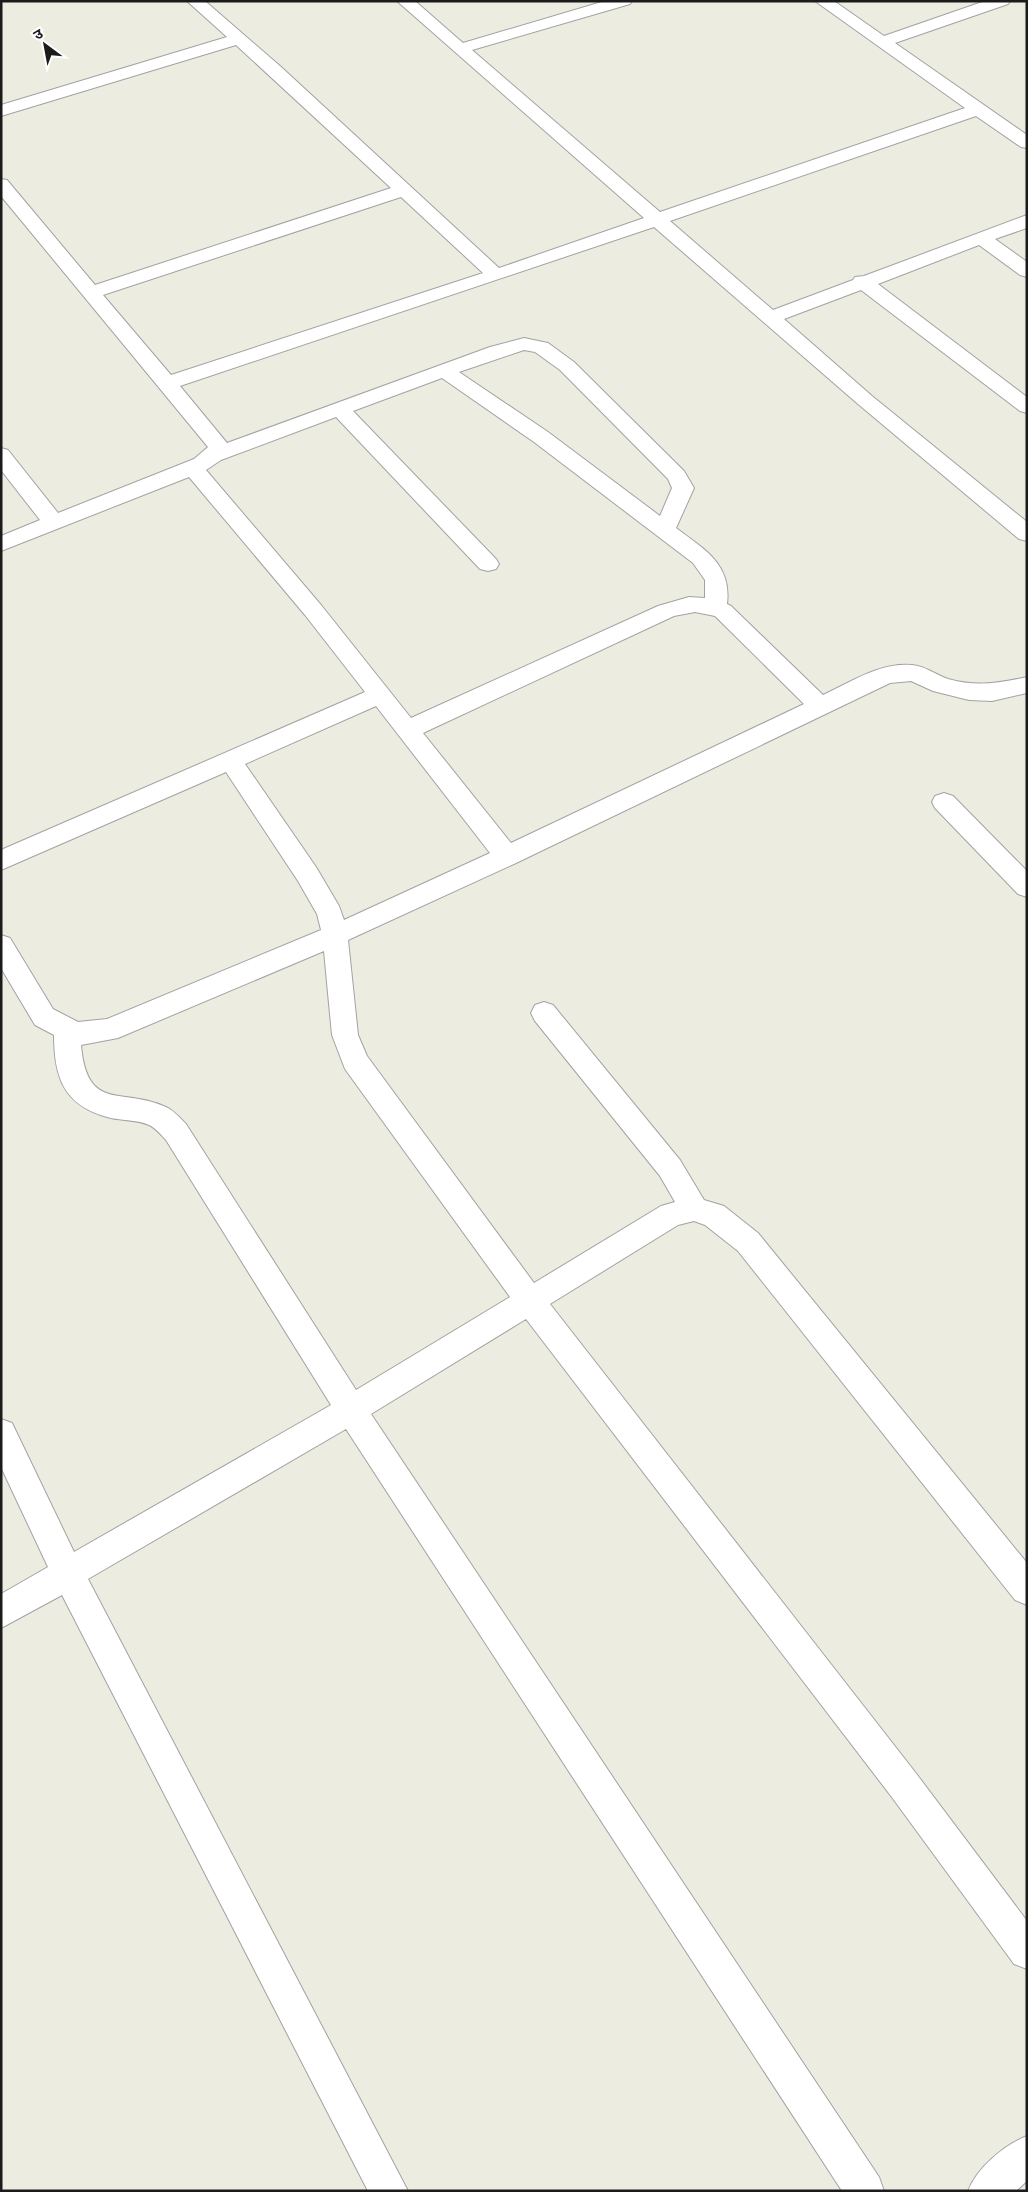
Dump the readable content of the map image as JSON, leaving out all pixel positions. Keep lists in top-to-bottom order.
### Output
{
  "north": "top left"
}
